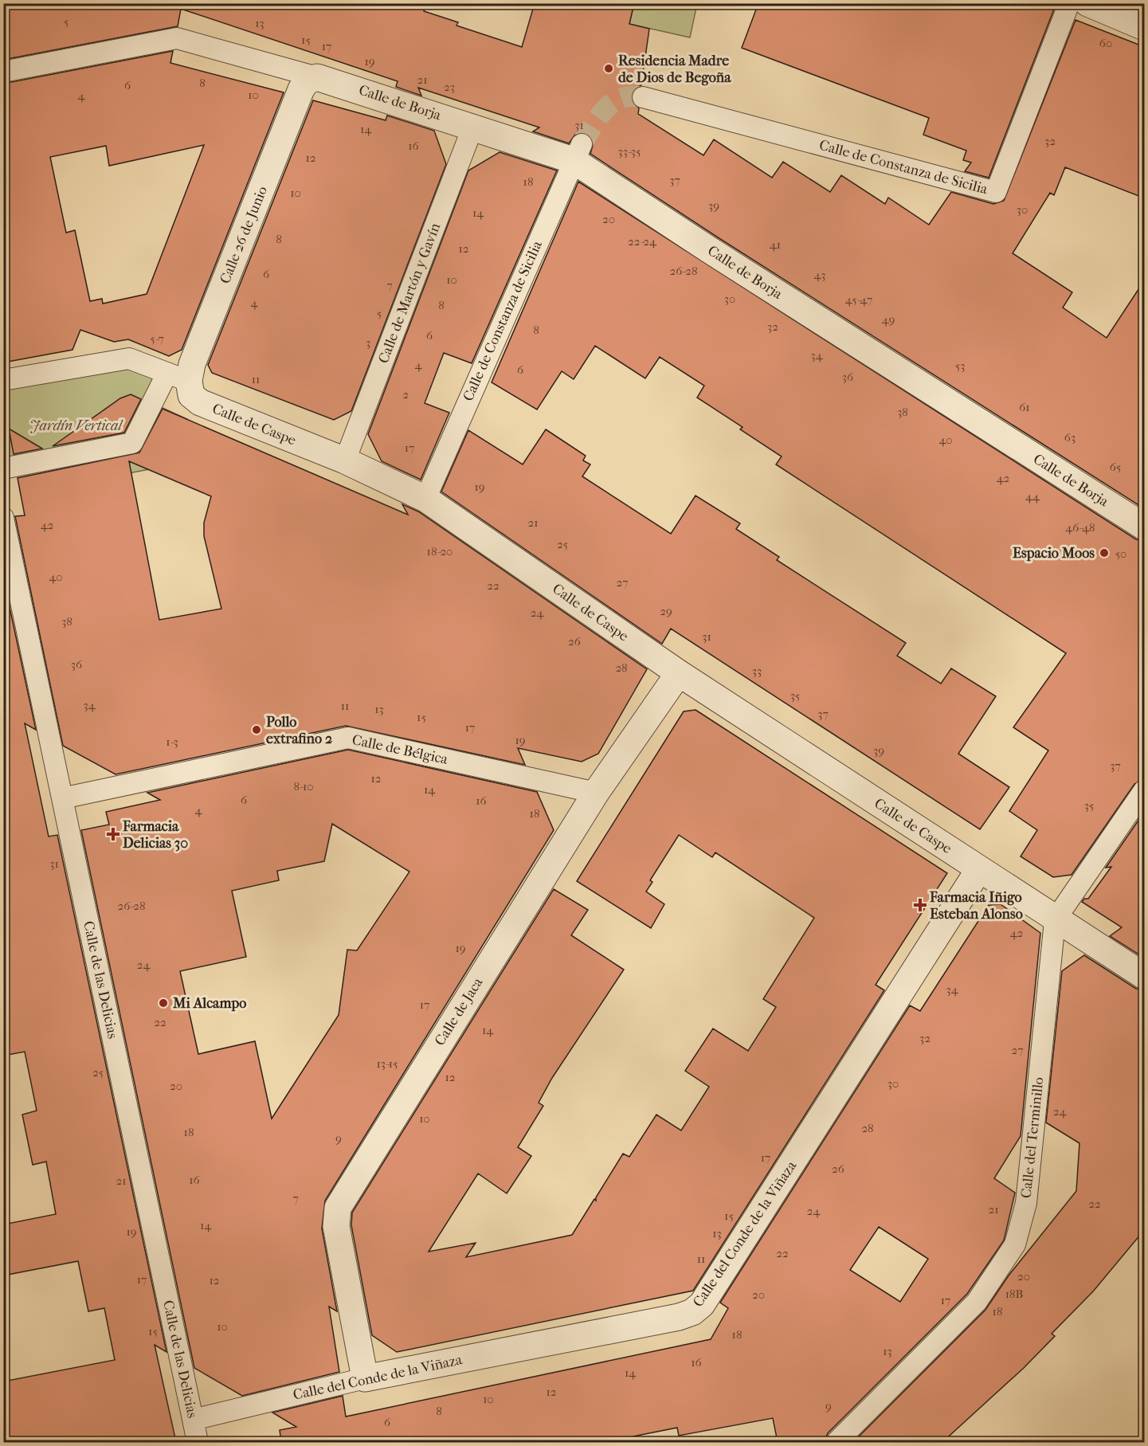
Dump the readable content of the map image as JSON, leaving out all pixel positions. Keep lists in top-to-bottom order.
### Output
{
  "streets": {
    "street": [
      "Calle de Borja",
      "Calle de Constanza de Sicilia",
      "Calle 26 de Junio",
      "Calle de Martón y Gavín",
      "Calle de Caspe",
      "Calle de Bélgica",
      "Calle de las Delicias",
      "Calle de Jaca",
      "Calle del Terminillo",
      "Calle del Conde de la Viñaza"
    ]
  },
  "crossings": [
    ["Calle de Borja", "Calle de Constanza de Sicilia"],
    ["Calle de Borja", "Calle 26 de Junio"],
    ["Calle de Borja", "Calle de Martón y Gavín"],
    ["Calle de Constanza de Sicilia", "Calle de Caspe"],
    ["Calle 26 de Junio", "Calle de Caspe"],
    ["Calle de Martón y Gavín", "Calle de Caspe"],
    ["Calle de Caspe", "Calle de Jaca"],
    ["Calle de Caspe", "Calle del Terminillo"],
    ["Calle de Caspe", "Calle del Conde de la Viñaza"],
    ["Calle de Bélgica", "Calle de las Delicias"],
    ["Calle de Bélgica", "Calle de Jaca"],
    ["Calle de las Delicias", "Calle del Conde de la Viñaza"],
    ["Calle de Jaca", "Calle del Conde de la Viñaza"]
  ],
  "parks": ["Jardín Vertical"],
  "places": {
    "other": [
      "Residencia Madre de Dios de Begoña",
      "Espacio Moos",
      "Pollo extrafino 2",
      "Mi Alcampo"
    ],
    "health": ["Farmacia Delicias 30", "Farmacia Iñigo Esteban Alonso"]
  },
  "house_numbers": [
    "5",
    "13",
    "15",
    "60",
    "17",
    "19",
    "21",
    "8",
    "6",
    "23",
    "10",
    "4",
    "31",
    "14",
    "32",
    "16",
    "33-35",
    "12",
    "37",
    "18",
    "10",
    "39",
    "30",
    "14",
    "20",
    "8",
    "22-24",
    "41",
    "12",
    "26-28",
    "6",
    "43",
    "10",
    "7",
    "30",
    "45-47",
    "4",
    "8",
    "5",
    "49",
    "32",
    "8",
    "6",
    "5-7",
    "3",
    "34",
    "4",
    "53",
    "6",
    "36",
    "11",
    "2",
    "61",
    "38",
    "63",
    "40",
    "17",
    "65",
    "42",
    "19",
    "44",
    "21",
    "42",
    "46-48",
    "25",
    "18-20",
    "50",
    "40",
    "27",
    "22",
    "29",
    "24",
    "38",
    "31",
    "26",
    "36",
    "28",
    "33",
    "35",
    "34",
    "11",
    "13",
    "37",
    "15",
    "17",
    "19",
    "1-3",
    "39",
    "37",
    "12",
    "8-10",
    "14",
    "6",
    "16",
    "35",
    "4",
    "18",
    "31",
    "26-28",
    "42",
    "19",
    "24",
    "34",
    "17",
    "22",
    "14",
    "32",
    "27",
    "13-15",
    "25",
    "12",
    "30",
    "20",
    "24",
    "10",
    "28",
    "18",
    "9",
    "17",
    "26",
    "16",
    "21",
    "7",
    "22",
    "21",
    "24",
    "15",
    "14",
    "19",
    "13",
    "22",
    "11",
    "20",
    "17",
    "12",
    "18B",
    "20",
    "17",
    "18",
    "10",
    "15",
    "18",
    "13",
    "16",
    "14",
    "12",
    "10",
    "9",
    "8",
    "6"
  ]
}
